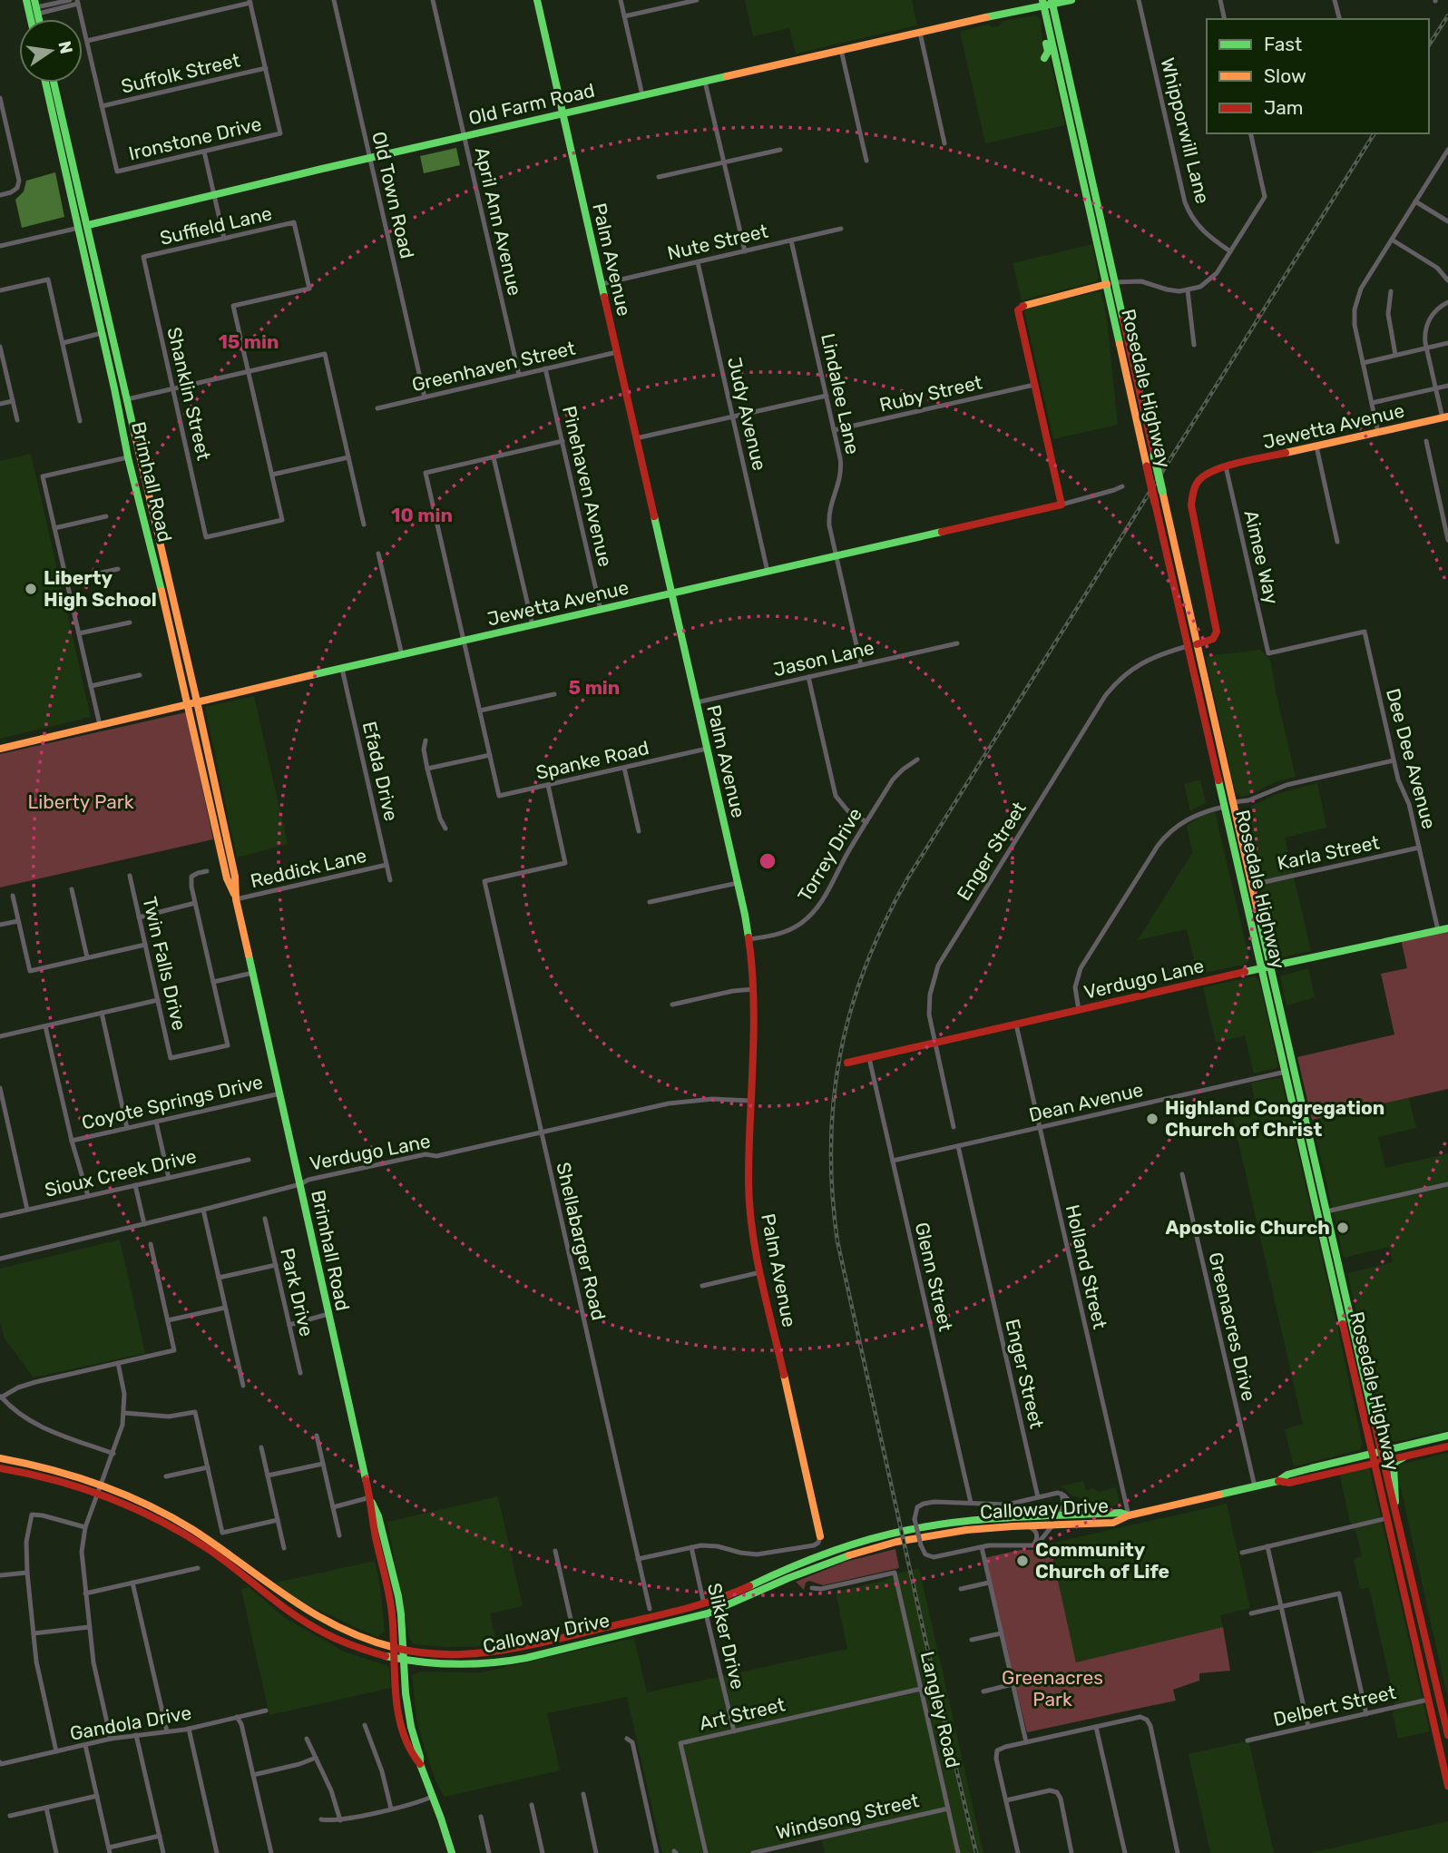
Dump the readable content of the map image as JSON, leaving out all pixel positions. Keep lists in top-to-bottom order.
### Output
{
  "streets": {
    "street": [
      "Suffolk Street",
      "Old Farm Road",
      "Whipporwill Lane",
      "Ironstone Drive",
      "Old Town Road",
      "April Ann Avenue",
      "Suffield Lane",
      "Nute Street",
      "Palm Avenue",
      "Greenhaven Street",
      "Rosedale Highway",
      "Shanklin Street",
      "Lindalee Lane",
      "Ruby Street",
      "Judy Avenue",
      "Jewetta Avenue",
      "Brimhall Road",
      "Pinehaven Avenue",
      "Aimee Way",
      "Jason Lane",
      "Dee Dee Avenue",
      "Spanke Road",
      "Efada Drive",
      "Enger Street",
      "Karla Street",
      "Torrey Drive",
      "Reddick Lane",
      "Twin Falls Drive",
      "Verdugo Lane",
      "Coyote Springs Drive",
      "Dean Avenue",
      "Sioux Creek Drive",
      "Shellabarger Road",
      "Holland Street",
      "Glenn Street",
      "Park Drive",
      "Greenacres Drive",
      "Calloway Drive",
      "Slikker Drive",
      "Delbert Street",
      "Langley Road",
      "Art Street",
      "Gandola Drive",
      "Windsong Street"
    ]
  },
  "crossings": [
    ["Suffolk Street", "Ironstone Drive"],
    ["Old Farm Road", "Old Town Road"],
    ["Old Farm Road", "April Ann Avenue"],
    ["Old Farm Road", "Palm Avenue"],
    ["Old Farm Road", "Rosedale Highway"],
    ["Old Farm Road", "Brimhall Road"],
    ["Old Town Road", "Greenhaven Street"],
    ["April Ann Avenue", "Greenhaven Street"],
    ["Suffield Lane", "Shanklin Street"],
    ["Nute Street", "Palm Avenue"],
    ["Nute Street", "Lindalee Lane"],
    ["Nute Street", "Judy Avenue"],
    ["Palm Avenue", "Greenhaven Street"],
    ["Palm Avenue", "Jewetta Avenue"],
    ["Palm Avenue", "Jason Lane"],
    ["Palm Avenue", "Spanke Road"],
    ["Palm Avenue", "Torrey Drive"],
    ["Palm Avenue", "Verdugo Lane"],
    ["Greenhaven Street", "Pinehaven Avenue"],
    ["Rosedale Highway", "Jewetta Avenue"],
    ["Rosedale Highway", "Enger Street"],
    ["Rosedale Highway", "Karla Street"],
    ["Rosedale Highway", "Verdugo Lane"],
    ["Rosedale Highway", "Dean Avenue"],
    ["Rosedale Highway", "Calloway Drive"],
    ["Rosedale Highway", "Delbert Street"],
    ["Lindalee Lane", "Ruby Street"],
    ["Lindalee Lane", "Jewetta Avenue"],
    ["Lindalee Lane", "Jason Lane"],
    ["Judy Avenue", "Jewetta Avenue"],
    ["Jewetta Avenue", "Brimhall Road"],
    ["Jewetta Avenue", "Pinehaven Avenue"],
    ["Jewetta Avenue", "Aimee Way"],
    ["Jewetta Avenue", "Efada Drive"],
    ["Jewetta Avenue", "Enger Street"],
    ["Brimhall Road", "Reddick Lane"],
    ["Brimhall Road", "Verdugo Lane"],
    ["Brimhall Road", "Coyote Springs Drive"],
    ["Brimhall Road", "Calloway Drive"],
    ["Aimee Way", "Dee Dee Avenue"],
    ["Dee Dee Avenue", "Karla Street"],
    ["Dee Dee Avenue", "Verdugo Lane"],
    ["Spanke Road", "Shellabarger Road"],
    ["Efada Drive", "Reddick Lane"],
    ["Enger Street", "Verdugo Lane"],
    ["Enger Street", "Dean Avenue"],
    ["Verdugo Lane", "Shellabarger Road"],
    ["Verdugo Lane", "Holland Street"],
    ["Verdugo Lane", "Glenn Street"],
    ["Dean Avenue", "Holland Street"],
    ["Dean Avenue", "Glenn Street"],
    ["Holland Street", "Calloway Drive"],
    ["Greenacres Drive", "Calloway Drive"],
    ["Calloway Drive", "Slikker Drive"],
    ["Slikker Drive", "Art Street"],
    ["Langley Road", "Art Street"],
    ["Langley Road", "Windsong Street"]
  ],
  "parks": ["Liberty Park", "Greenacres Park"],
  "places": [
    "Liberty High School",
    "Highland Congregation Church of Christ",
    "Apostolic Church",
    "Community Church of Life"
  ],
  "legend": ["Fast", "Slow", "Jam"],
  "north": "right",
  "rings": ["15 min", "10 min", "5 min"]
}
